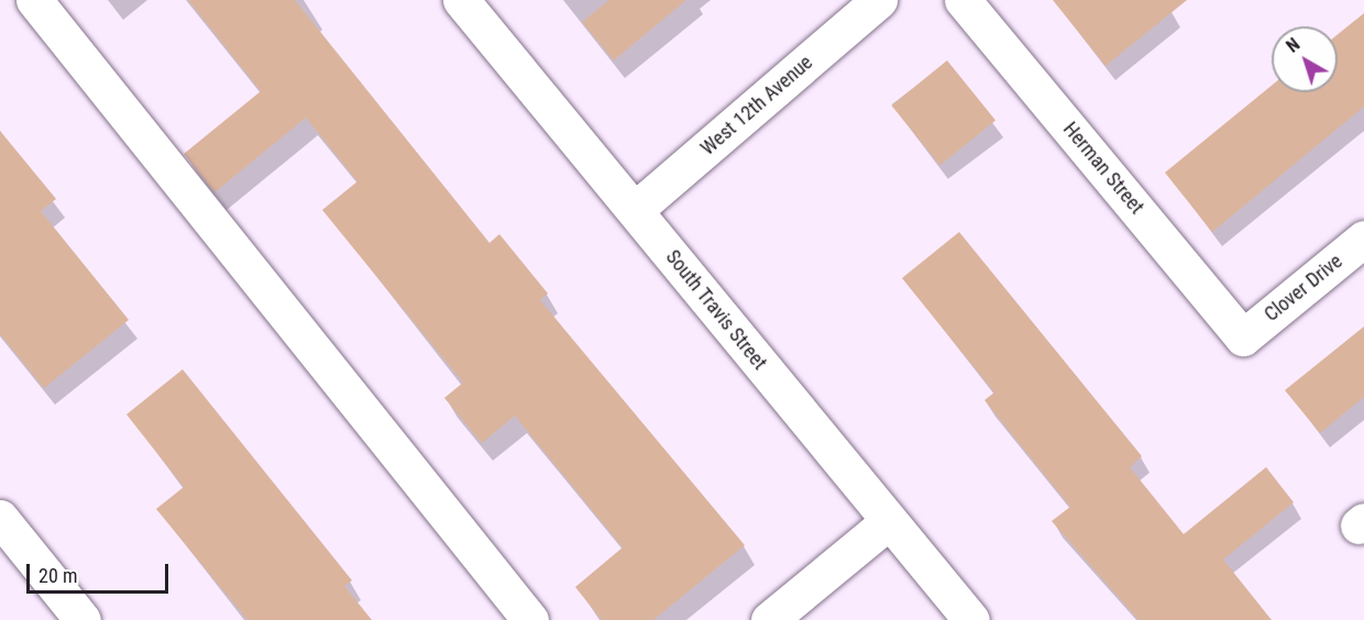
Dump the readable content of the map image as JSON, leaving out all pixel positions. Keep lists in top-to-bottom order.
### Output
{
  "streets": {
    "street": [
      "West 12th Avenue",
      "Herman Street",
      "Clover Drive",
      "South Travis Street"
    ]
  },
  "crossings": [
    ["West 12th Avenue", "South Travis Street"],
    ["Herman Street", "Clover Drive"]
  ],
  "scale_bar": "20 m",
  "north": "top left"
}
